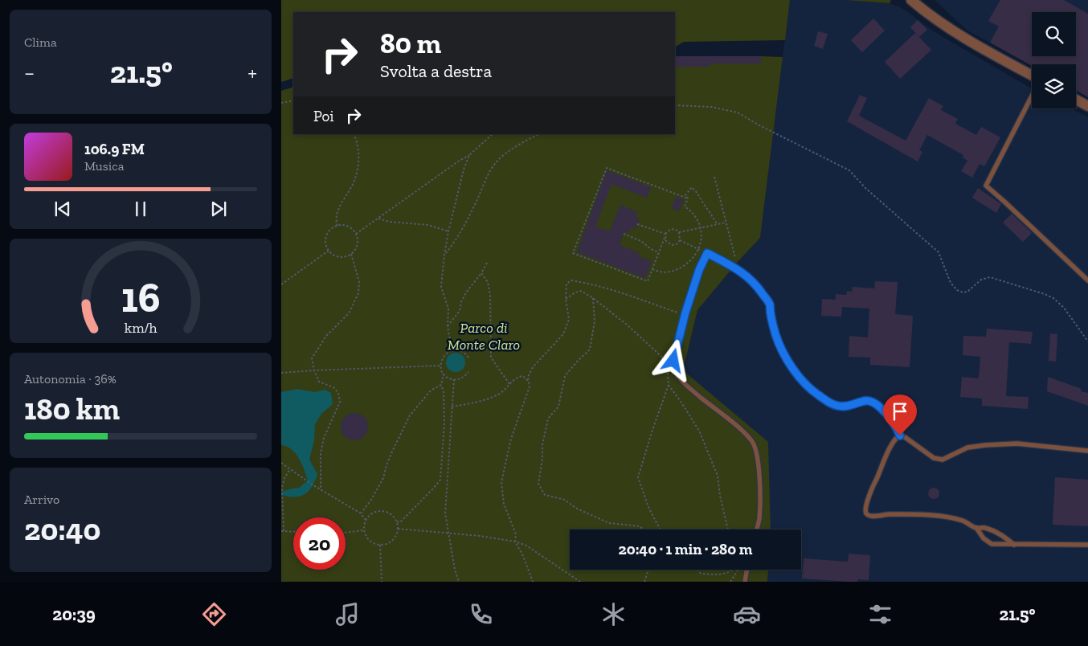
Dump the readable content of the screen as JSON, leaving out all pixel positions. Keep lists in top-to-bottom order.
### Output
{
  "parks": ["Parco di Monte Claro"],
  "page": {
    "tile": [
      "Clima",
      ["Autonomia · 36%", "180 km"],
      ["Arrivo", "20:40"]
    ],
    "turn": ["80 m", "Svolta a destra"],
    "heat": ["−", "21.5°", "+"],
    "then": "Poi",
    "song": ["106.9 FM", "Musica"],
    "limit": "20",
    "trip": "20:40 · 1 min · 280 m",
    "tabs": ["20:39", "21.5°"],
    "gauge": ["16", "km/h"]
  }
}
